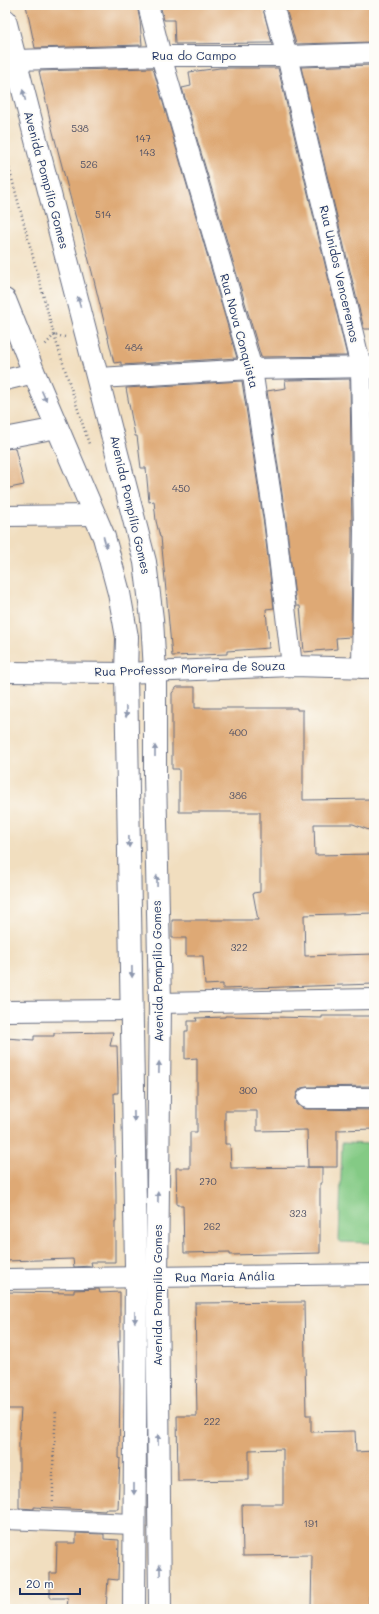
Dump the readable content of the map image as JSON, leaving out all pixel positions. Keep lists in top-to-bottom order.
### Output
{
  "streets": {
    "main road": ["Avenida Pompílio Gomes"],
    "street": [
      "Rua do Campo",
      "Rua Unidos Venceremos",
      "Rua Nova Conquista",
      "Rua Professor Moreira de Souza",
      "Rua Maria Anália"
    ]
  },
  "crossings": [
    ["Rua do Campo", "Avenida Pompílio Gomes"],
    ["Rua do Campo", "Rua Unidos Venceremos"],
    ["Rua do Campo", "Rua Nova Conquista"],
    ["Avenida Pompílio Gomes", "Rua Professor Moreira de Souza"],
    ["Avenida Pompílio Gomes", "Rua Maria Anália"],
    ["Rua Unidos Venceremos", "Rua Professor Moreira de Souza"],
    ["Rua Nova Conquista", "Rua Professor Moreira de Souza"]
  ],
  "house_numbers": [
    "538",
    "147",
    "143",
    "526",
    "514",
    "484",
    "450",
    "400",
    "386",
    "322",
    "300",
    "270",
    "323",
    "262",
    "222",
    "191"
  ],
  "scale_bar": "20 m"
}
